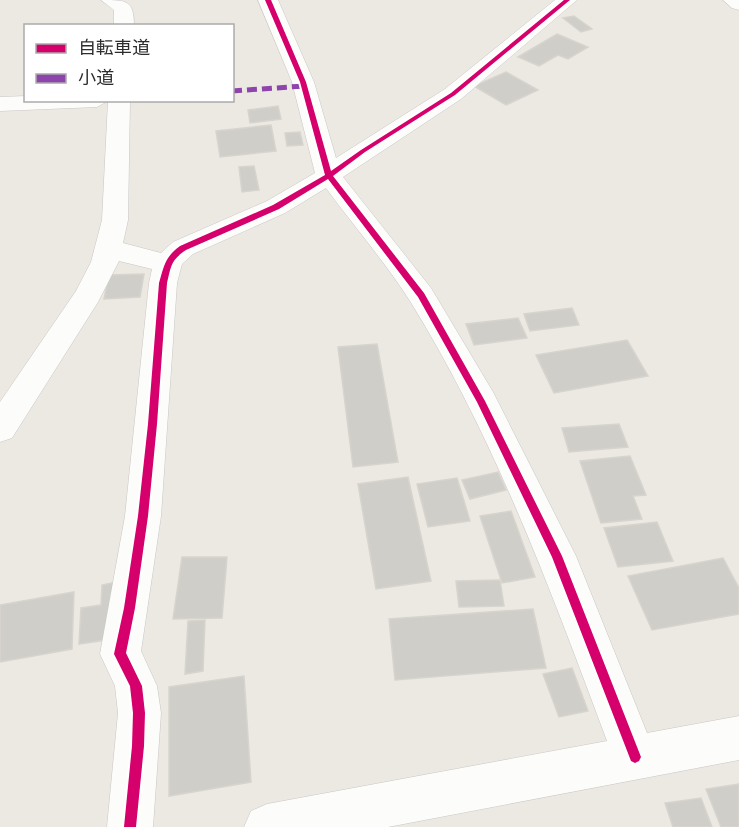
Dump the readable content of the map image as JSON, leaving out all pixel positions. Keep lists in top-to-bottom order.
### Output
{
  "legend": ["自転車道", "小道"]
}
